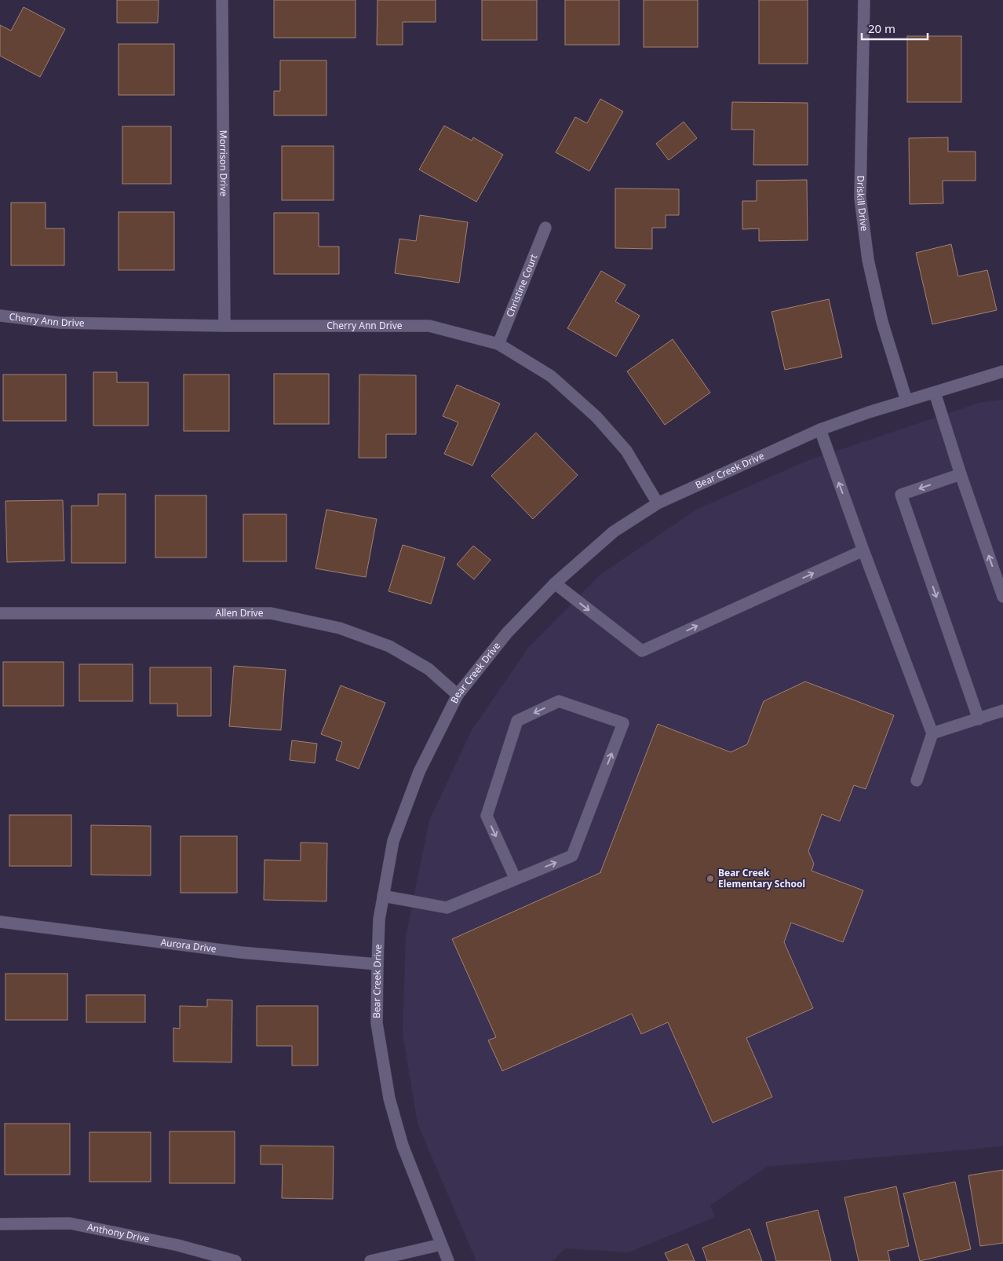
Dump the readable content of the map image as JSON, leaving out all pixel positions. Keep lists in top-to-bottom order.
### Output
{
  "streets": {
    "street": [
      "Morrison Drive",
      "Driskill Drive",
      "Christine Court",
      "Cherry Ann Drive",
      "Bear Creek Drive",
      "Allen Drive",
      "Aurora Drive",
      "Anthony Drive"
    ]
  },
  "crossings": [
    ["Morrison Drive", "Cherry Ann Drive"],
    ["Driskill Drive", "Bear Creek Drive"],
    ["Christine Court", "Cherry Ann Drive"],
    ["Cherry Ann Drive", "Bear Creek Drive"],
    ["Bear Creek Drive", "Allen Drive"],
    ["Bear Creek Drive", "Aurora Drive"]
  ],
  "places": ["Bear Creek Elementary School"],
  "scale_bar": "20 m"
}
